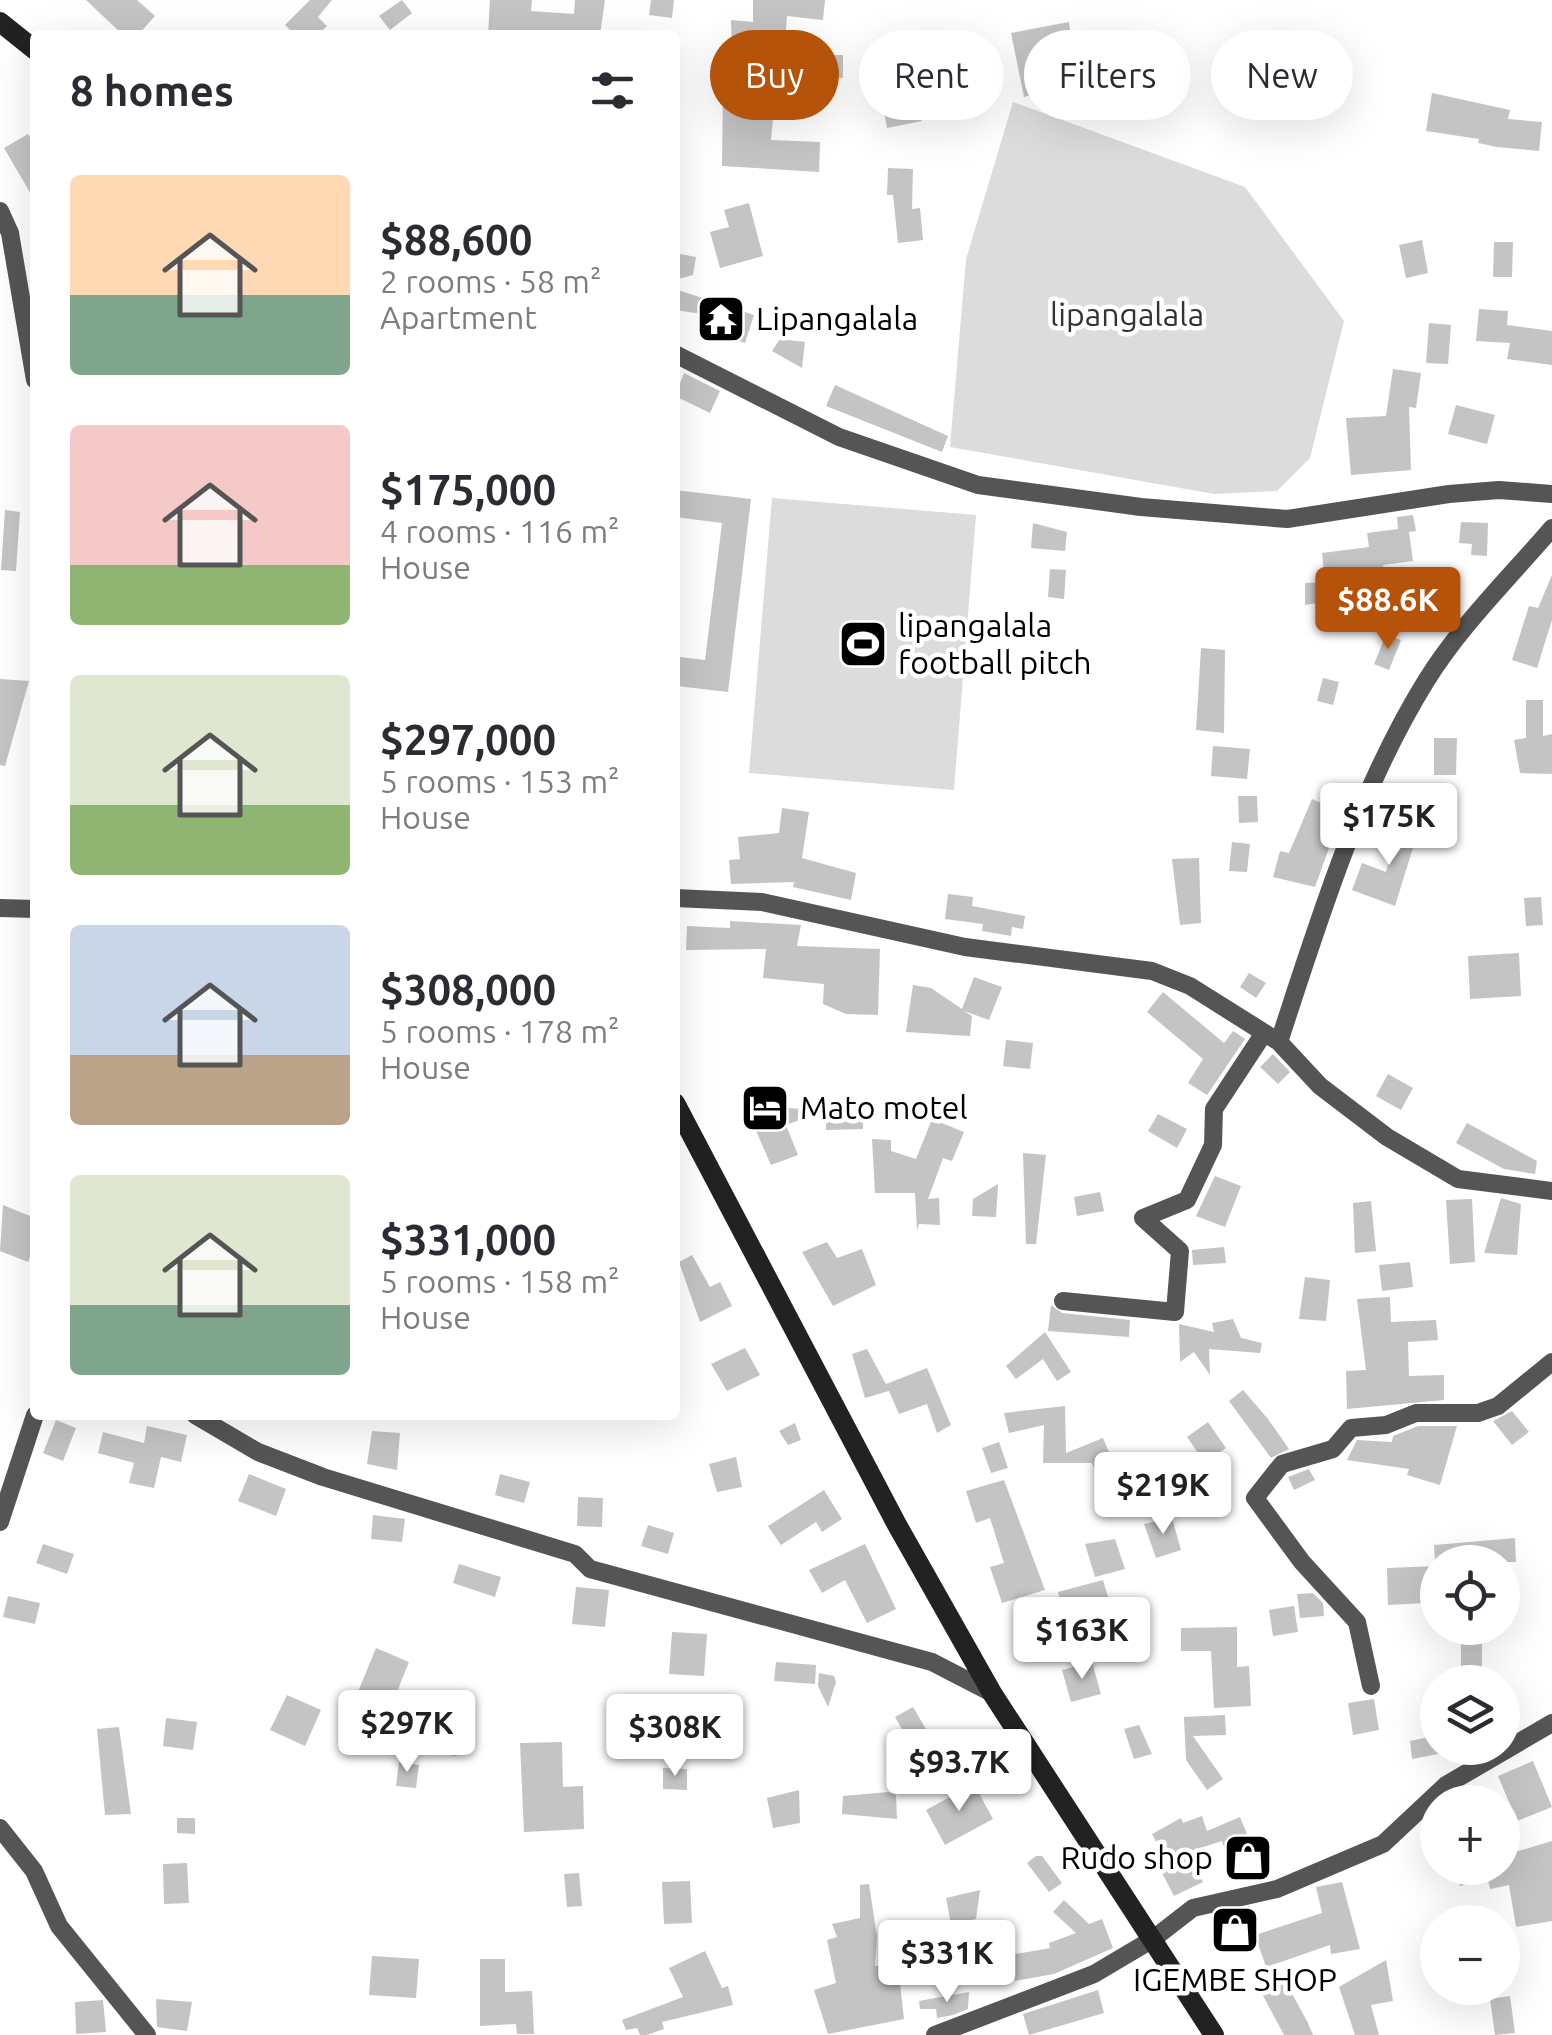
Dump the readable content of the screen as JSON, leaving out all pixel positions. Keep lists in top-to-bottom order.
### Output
{
  "parks": ["lipangalala"],
  "places": {
    "temple": ["Lipangalala"],
    "sports": ["lipangalala football pitch"],
    "hotel": ["Mato motel"],
    "shop": ["Rudo shop", "IGEMBE SHOP"]
  },
  "page": {
    "chip": [
      "Buy",
      "Rent",
      "Filters",
      "New"
    ],
    "heading": "8 homes",
    "list": [
      {
        "name": "$88,600",
        "note": "2 rooms · 58 m² · Apartment"
      },
      {
        "name": "$175,000",
        "note": "4 rooms · 116 m² · House"
      },
      {
        "name": "$297,000",
        "note": "5 rooms · 153 m² · House"
      },
      {
        "name": "$308,000",
        "note": "5 rooms · 178 m² · House"
      },
      {
        "name": "$331,000",
        "note": "5 rooms · 158 m² · House"
      }
    ],
    "price": [
      "$88.6K",
      "$175K",
      "$219K",
      "$163K",
      "$297K",
      "$308K",
      "$93.7K",
      "$331K"
    ],
    "map_buttons": ["+", "−"]
  }
}
